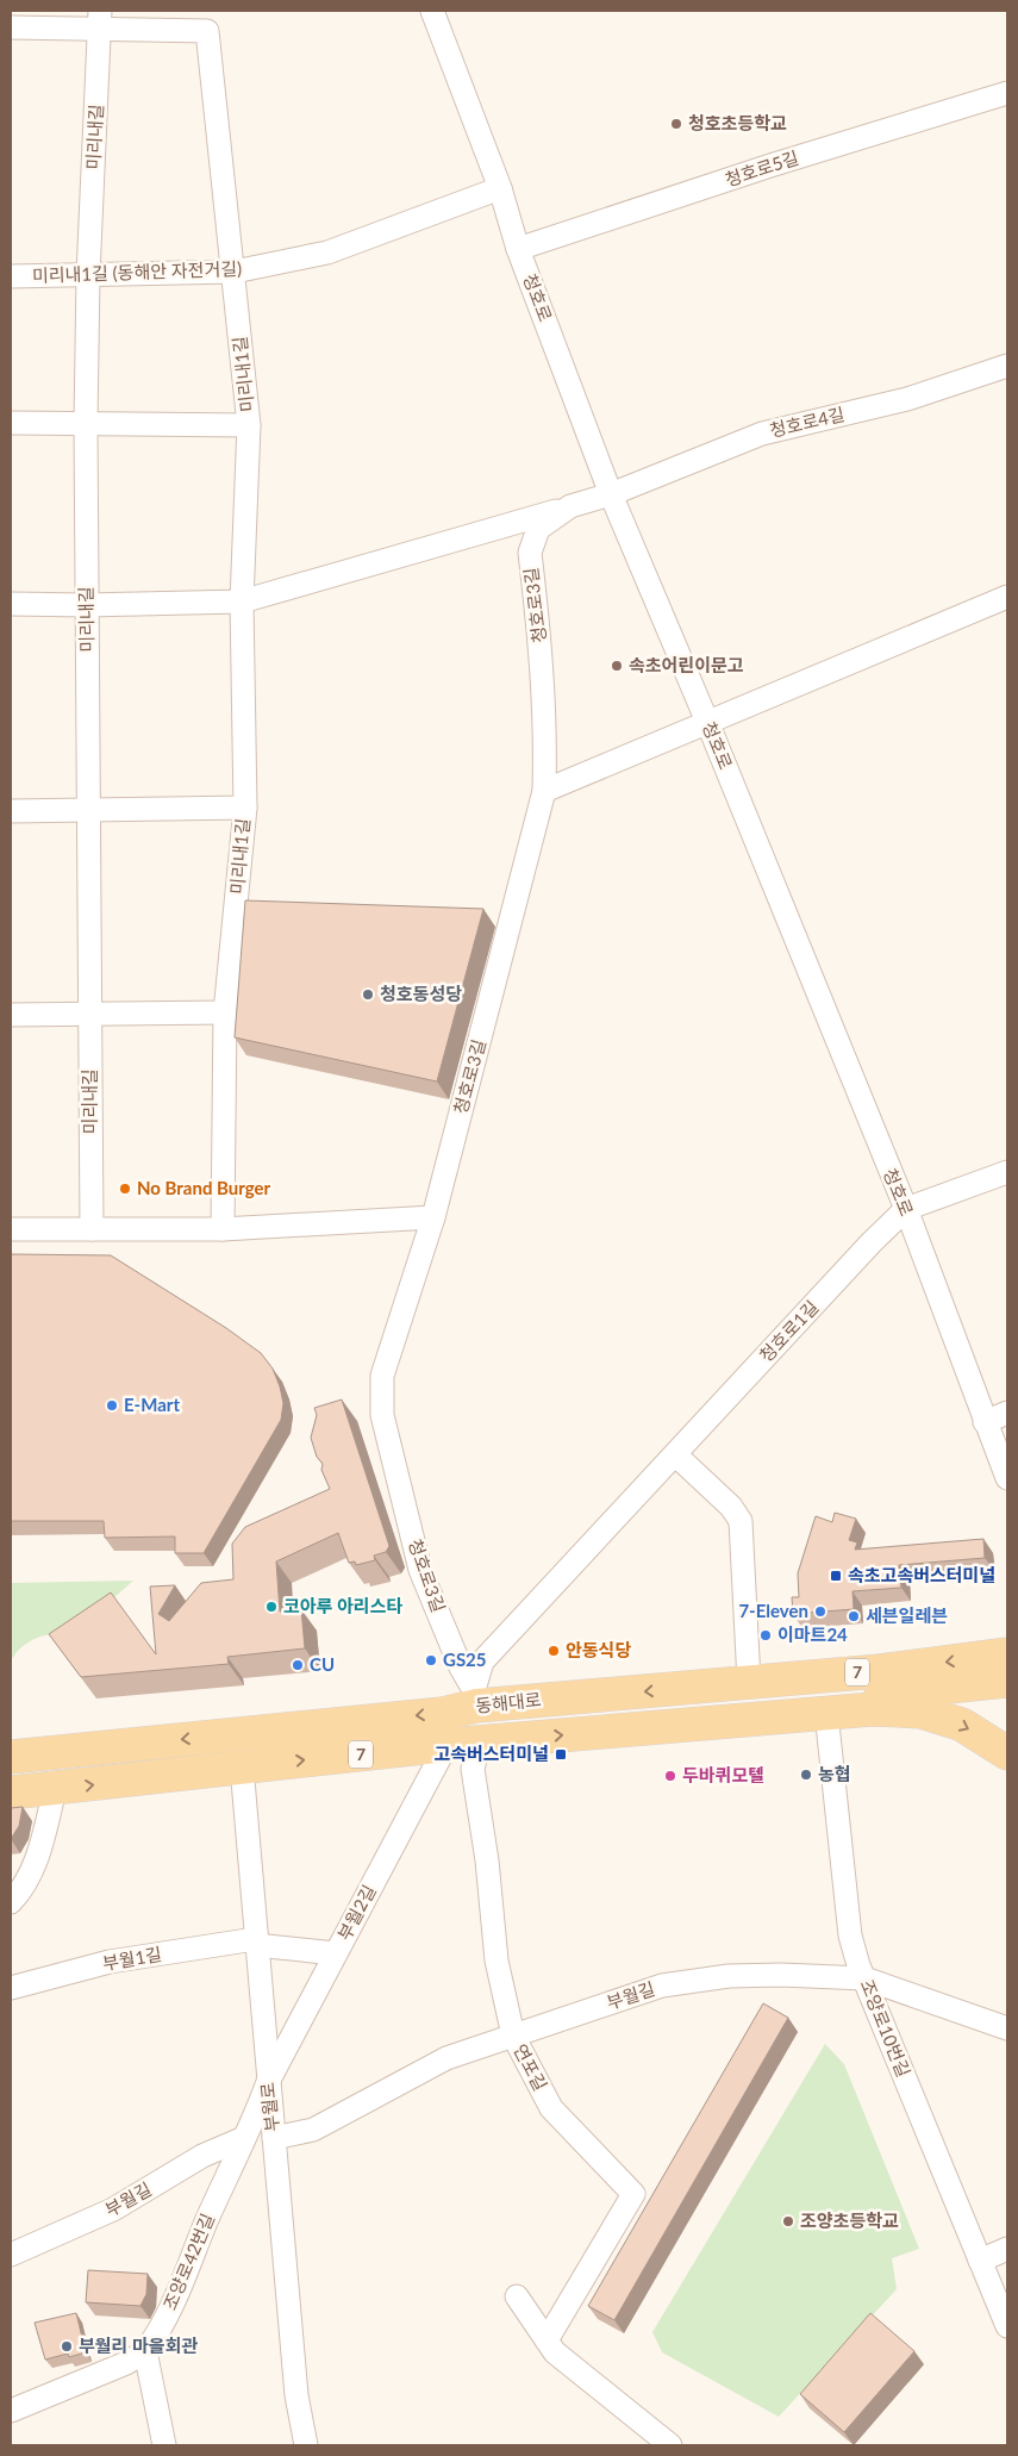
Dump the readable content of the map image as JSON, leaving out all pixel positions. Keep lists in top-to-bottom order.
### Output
{
  "streets": {
    "main road": ["7", "동해대로"],
    "street": [
      "미리내길",
      "청호로5길",
      "미리내1길 (동해안 자전거길)",
      "청호로",
      "미리내1길",
      "청호로4길",
      "청호로3길",
      "청호로1길",
      "부월2길",
      "부월1길",
      "부월길",
      "조양로10번길",
      "연포길",
      "부월로",
      "조양로42번길"
    ]
  },
  "crossings": [
    ["미리내길", "미리내1길 (동해안 자전거길)"],
    ["미리내길", "미리내1길"],
    ["청호로5길", "청호로"],
    ["미리내1길 (동해안 자전거길)", "청호로"],
    ["미리내1길 (동해안 자전거길)", "미리내1길"],
    ["청호로", "청호로4길"],
    ["청호로", "청호로3길"],
    ["청호로", "청호로1길"],
    ["청호로4길", "청호로3길"],
    ["청호로3길", "청호로1길"],
    ["청호로3길", "동해대로"],
    ["청호로1길", "동해대로"],
    ["동해대로", "부월2길"],
    ["동해대로", "조양로10번길"],
    ["동해대로", "연포길"],
    ["동해대로", "부월로"],
    ["부월2길", "부월1길"],
    ["부월2길", "부월로"],
    ["부월2길", "조양로42번길"],
    ["부월1길", "부월로"],
    ["부월길", "조양로10번길"],
    ["부월길", "연포길"],
    ["부월길", "부월로"],
    ["부월길", "조양로42번길"],
    ["부월로", "조양로42번길"]
  ],
  "places": {
    "other": [
      "청호초등학교",
      "속초어린이문고",
      "청호동성당",
      "No Brand Burger",
      "E-Mart",
      "코아루 아리스타",
      "7-Eleven",
      "세븐일레븐",
      "이마트24",
      "안동식당",
      "GS25",
      "CU",
      "농협",
      "두바퀴모텔",
      "조양초등학교",
      "부월리 마을회관"
    ],
    "transit": ["속초고속버스터미널", "고속버스터미널"]
  }
}
